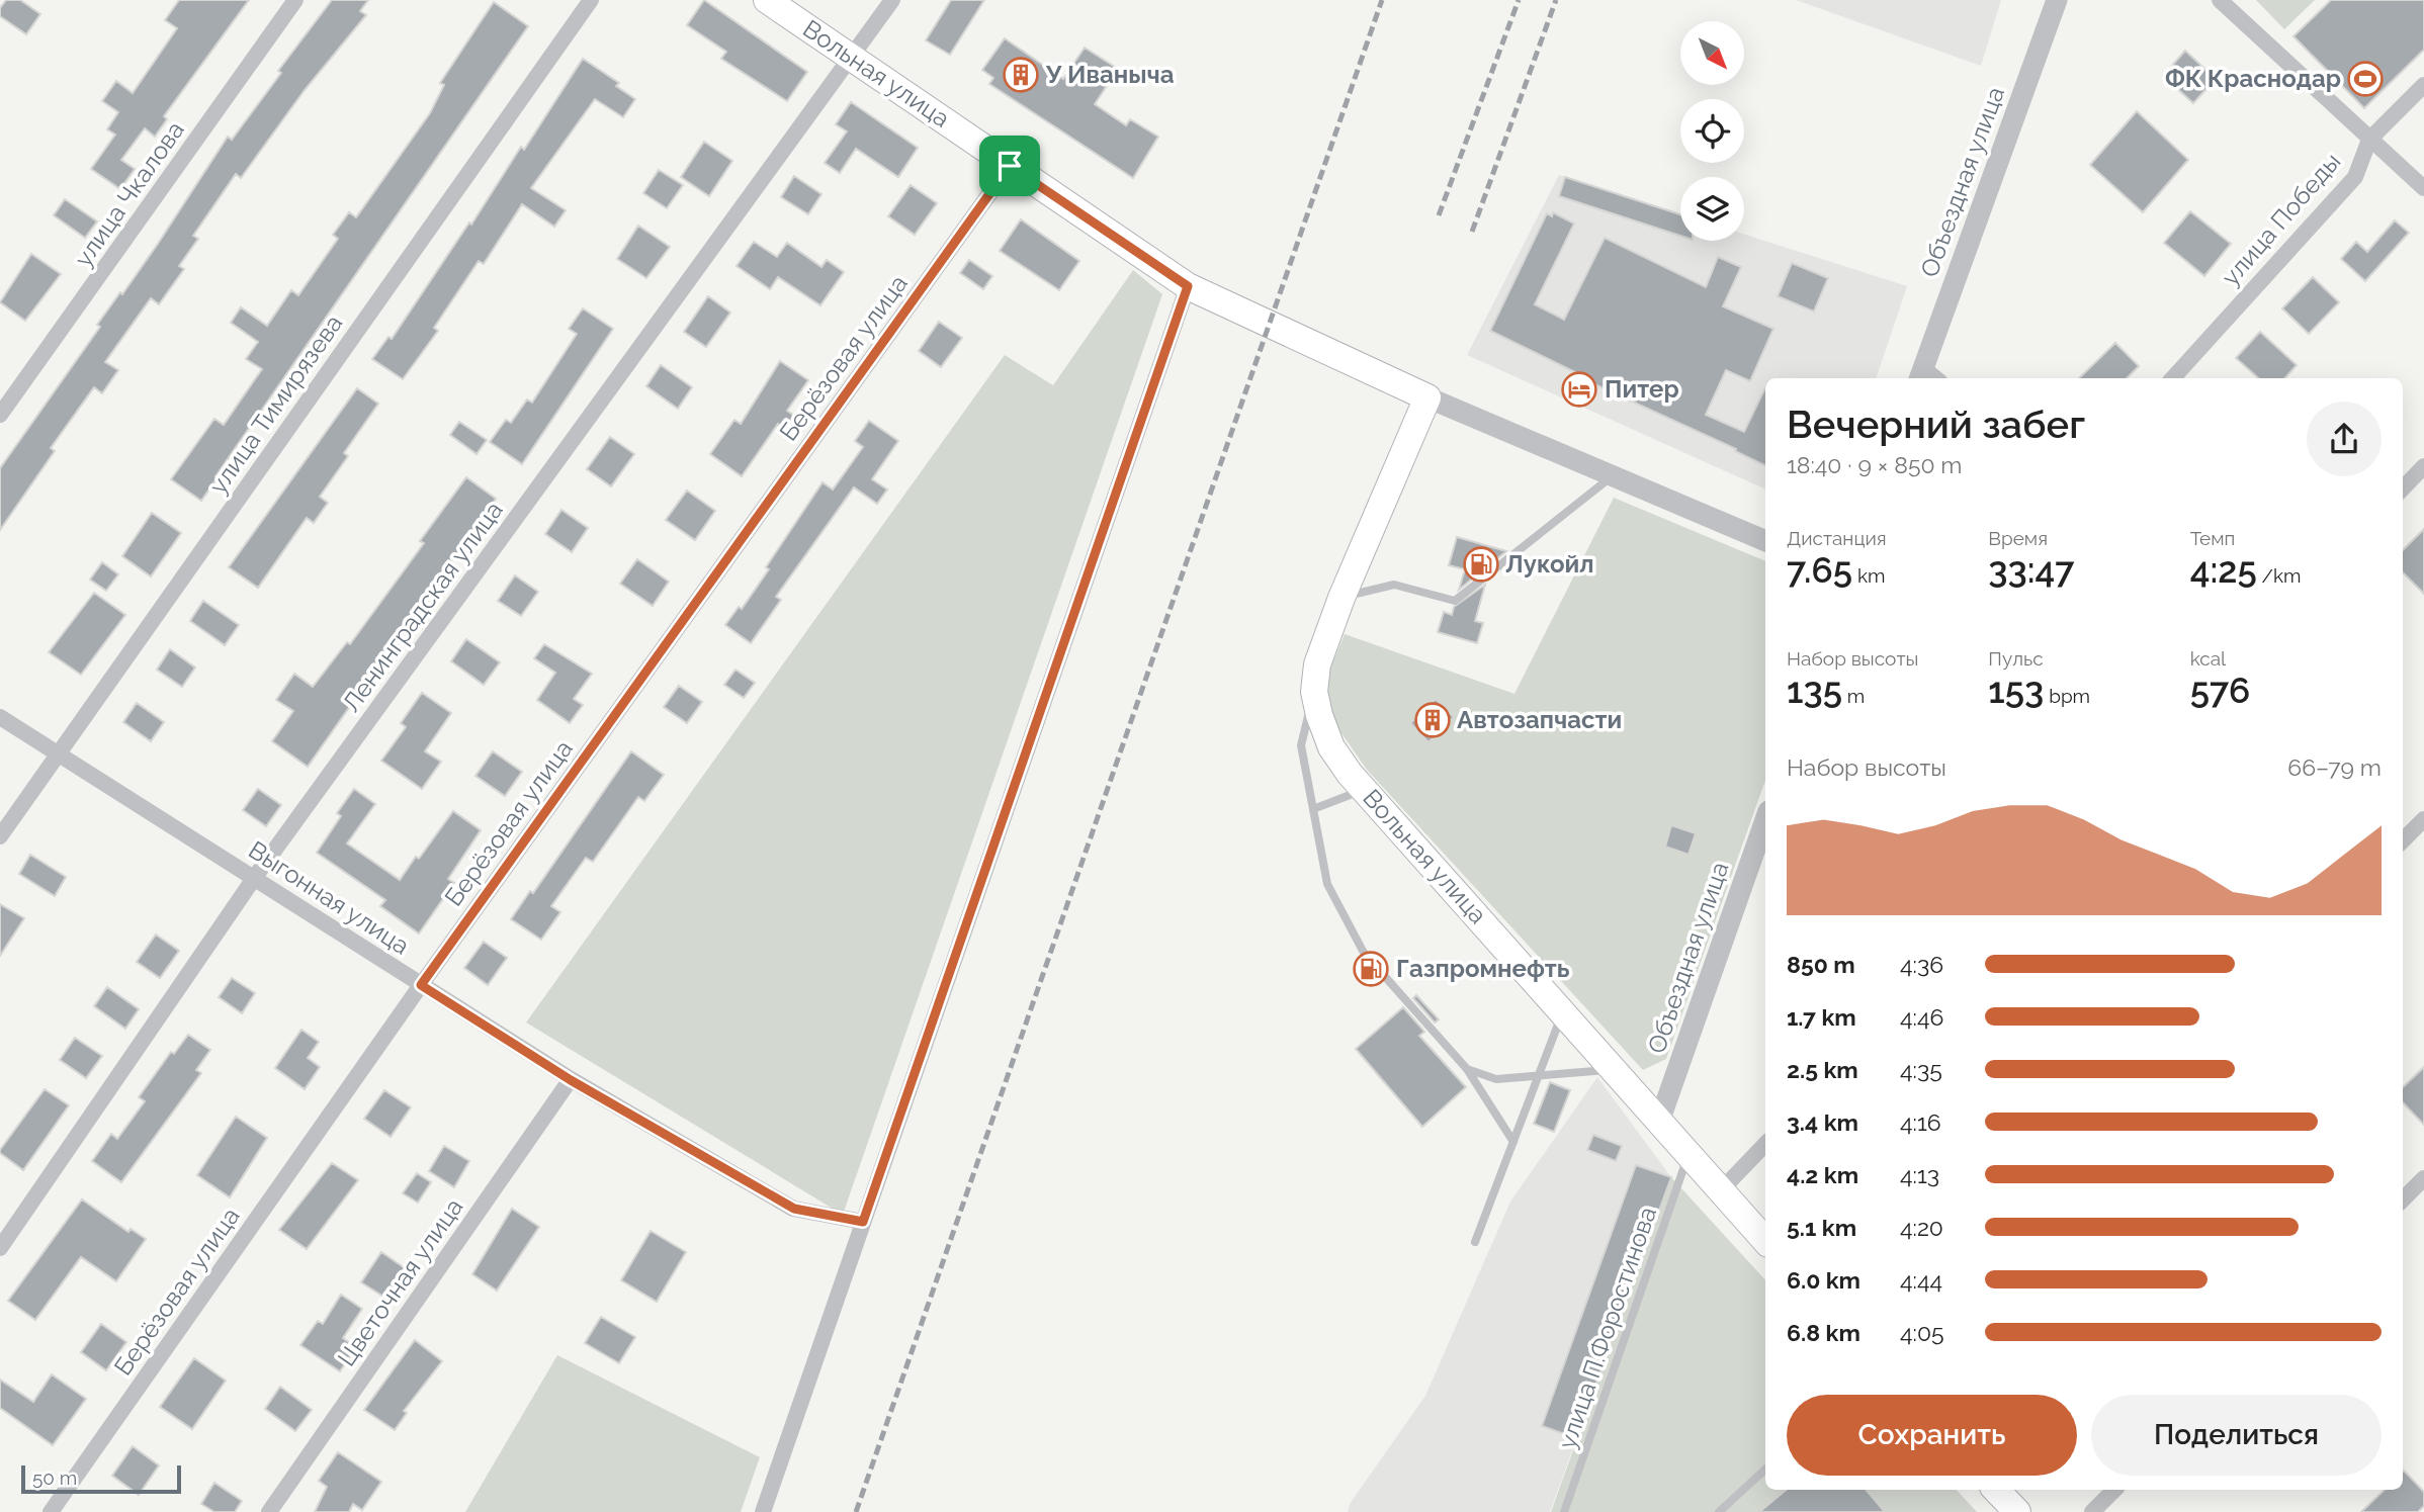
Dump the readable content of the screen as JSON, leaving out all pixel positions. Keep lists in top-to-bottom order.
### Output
{
  "streets": {
    "main road": ["Вольная улица"],
    "street": [
      "Объездная улица",
      "улица Чкалова",
      "улица Победы",
      "Берёзовая улица",
      "улица Тимирязева",
      "Ленинградская улица",
      "Выгонная улица",
      "Цветочная улица"
    ],
    "lane": ["улица П.Форостинова"]
  },
  "crossings": [
    ["Вольная улица", "Объездная улица"],
    ["Вольная улица", "Берёзовая улица"],
    ["Вольная улица", "Ленинградская улица"],
    ["Вольная улица", "улица П.Форостинова"],
    ["Берёзовая улица", "Выгонная улица"],
    ["улица Тимирязева", "Выгонная улица"],
    ["Ленинградская улица", "Выгонная улица"],
    ["Выгонная улица", "Цветочная улица"]
  ],
  "places": {
    "building": ["У Иваныча", "Автозапчасти"],
    "sports": ["ФК Краснодар"],
    "hotel": ["Питер"],
    "fuel station": ["Лукойл", "Газпромнефть"]
  },
  "scale_bar": "50 m",
  "north": "bottom right",
  "page": {
    "heading": ["Вечерний забег", "18:40 · 9 × 850 m"],
    "stats": [
      ["Дистанция", "7.65 km"],
      ["Время", "33:47"],
      ["Темп", "4:25 /km"],
      ["Набор высоты", "135 m"],
      ["Пульс", "153 bpm"],
      ["kcal", "576"]
    ],
    "chart": ["Набор высоты", "66–79 m"],
    "list": [
      {
        "name": "850 m",
        "note": "4:36"
      },
      {
        "name": "1.7 km",
        "note": "4:46"
      },
      {
        "name": "2.5 km",
        "note": "4:35"
      },
      {
        "name": "3.4 km",
        "note": "4:16"
      },
      {
        "name": "4.2 km",
        "note": "4:13"
      },
      {
        "name": "5.1 km",
        "note": "4:20"
      },
      {
        "name": "6.0 km",
        "note": "4:44"
      },
      {
        "name": "6.8 km",
        "note": "4:05"
      }
    ],
    "buttons": ["Сохранить", "Поделиться"],
    "scale": "50 m"
  }
}
